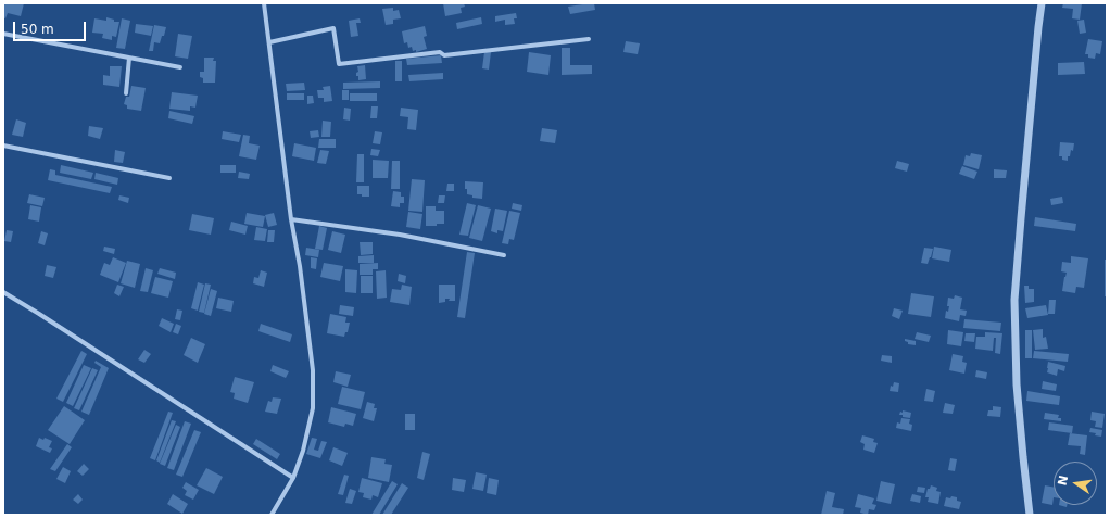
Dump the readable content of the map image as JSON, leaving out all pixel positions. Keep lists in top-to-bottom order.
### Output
{
  "scale_bar": "50 m",
  "north": "left"
}
